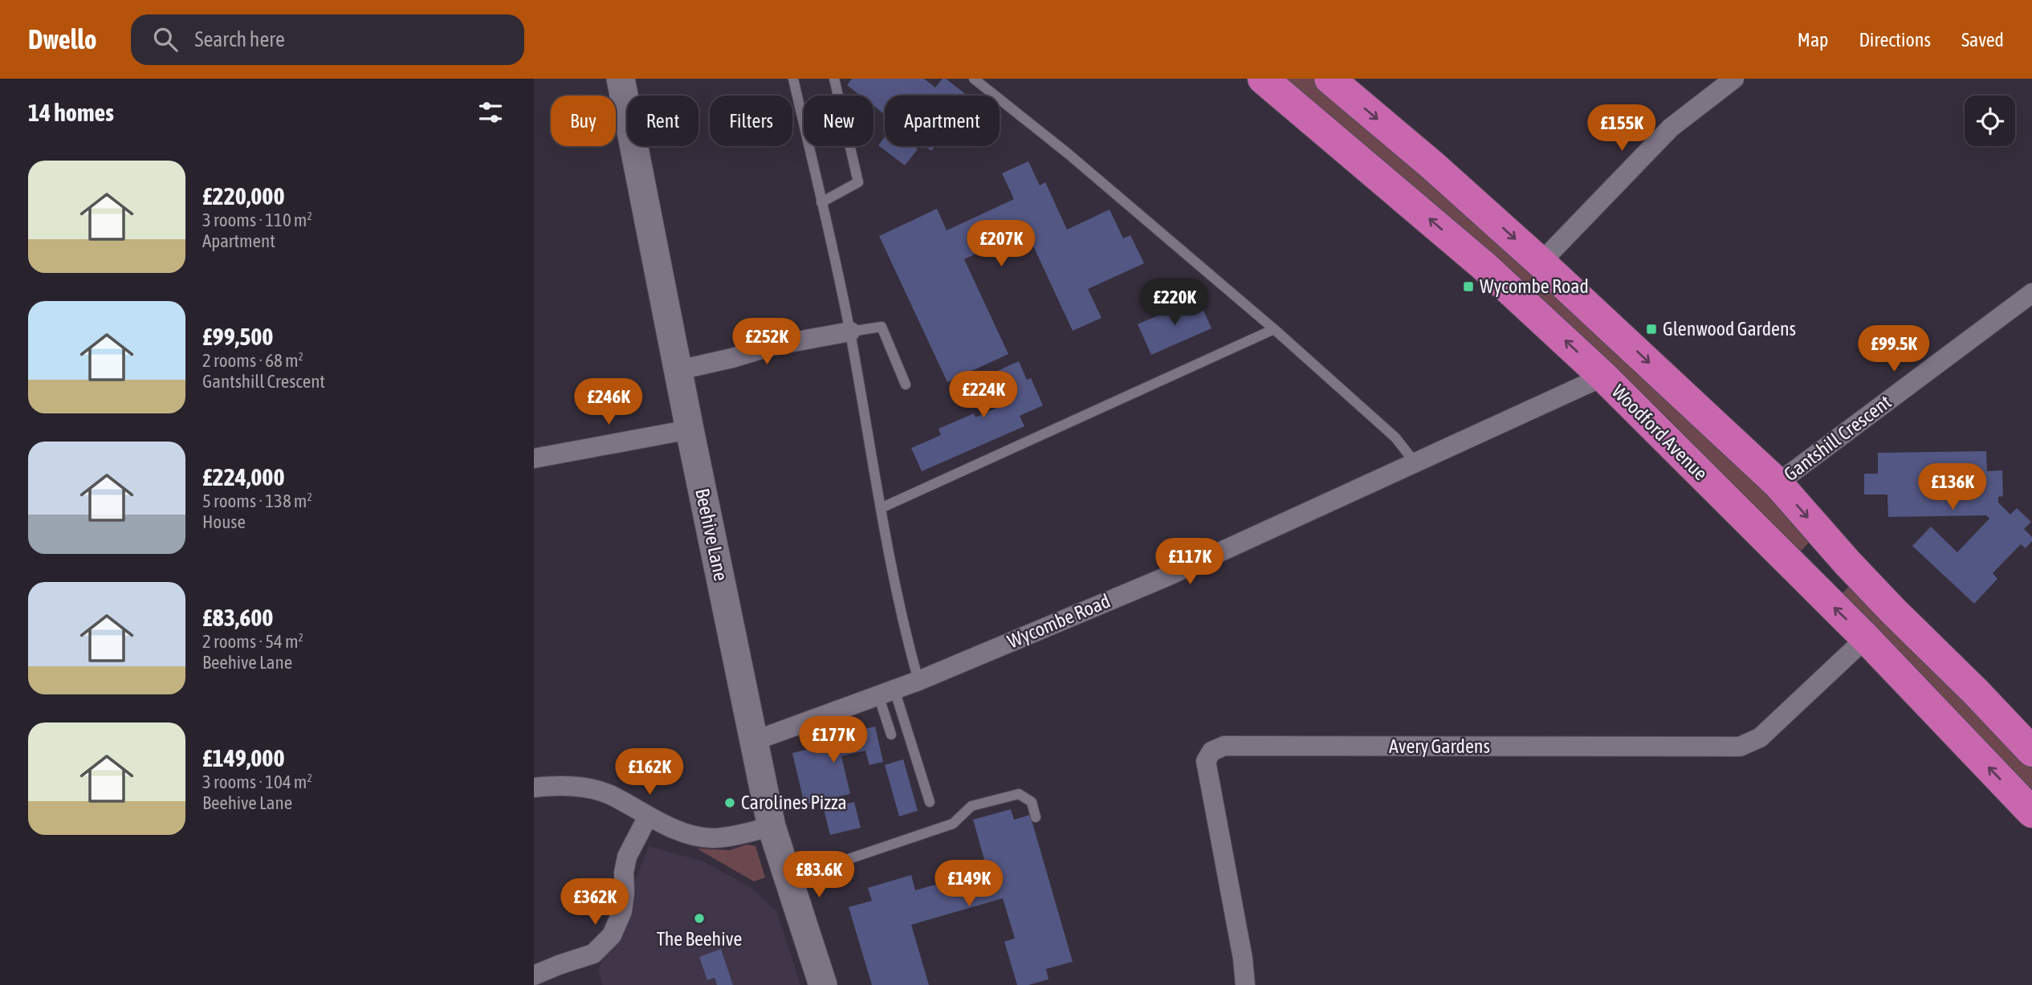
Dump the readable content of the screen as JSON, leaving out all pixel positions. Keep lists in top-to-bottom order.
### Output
{
  "streets": {
    "highway": ["Woodford Avenue"],
    "main road": ["Beehive Lane"],
    "street": ["Gantshill Crescent", "Wycombe Road", "Avery Gardens"]
  },
  "crossings": [
    ["Woodford Avenue", "Wycombe Road"],
    ["Woodford Avenue", "Avery Gardens"],
    ["Beehive Lane", "Wycombe Road"]
  ],
  "places": {
    "transit": ["Wycombe Road", "Glenwood Gardens"],
    "other": ["Carolines Pizza", "The Beehive"]
  },
  "page": {
    "header": "Dwello",
    "search": "Search here",
    "nav": ["Map", "Directions", "Saved"],
    "heading": "14 homes",
    "chip": [
      "Buy",
      "Rent",
      "Filters",
      "New",
      "Apartment"
    ],
    "price": [
      "£155K",
      "£207K",
      "£220K",
      "£252K",
      "£99.5K",
      "£224K",
      "£246K",
      "£136K",
      "£117K",
      "£177K",
      "£162K",
      "£83.6K",
      "£149K",
      "£362K"
    ],
    "list": [
      {
        "name": "£220,000",
        "note": "3 rooms · 110 m² · Apartment"
      },
      {
        "name": "£99,500",
        "note": "2 rooms · 68 m² · Gantshill Crescent"
      },
      {
        "name": "£224,000",
        "note": "5 rooms · 138 m² · House"
      },
      {
        "name": "£83,600",
        "note": "2 rooms · 54 m² · Beehive Lane"
      },
      {
        "name": "£149,000",
        "note": "3 rooms · 104 m² · Beehive Lane"
      }
    ]
  }
}
